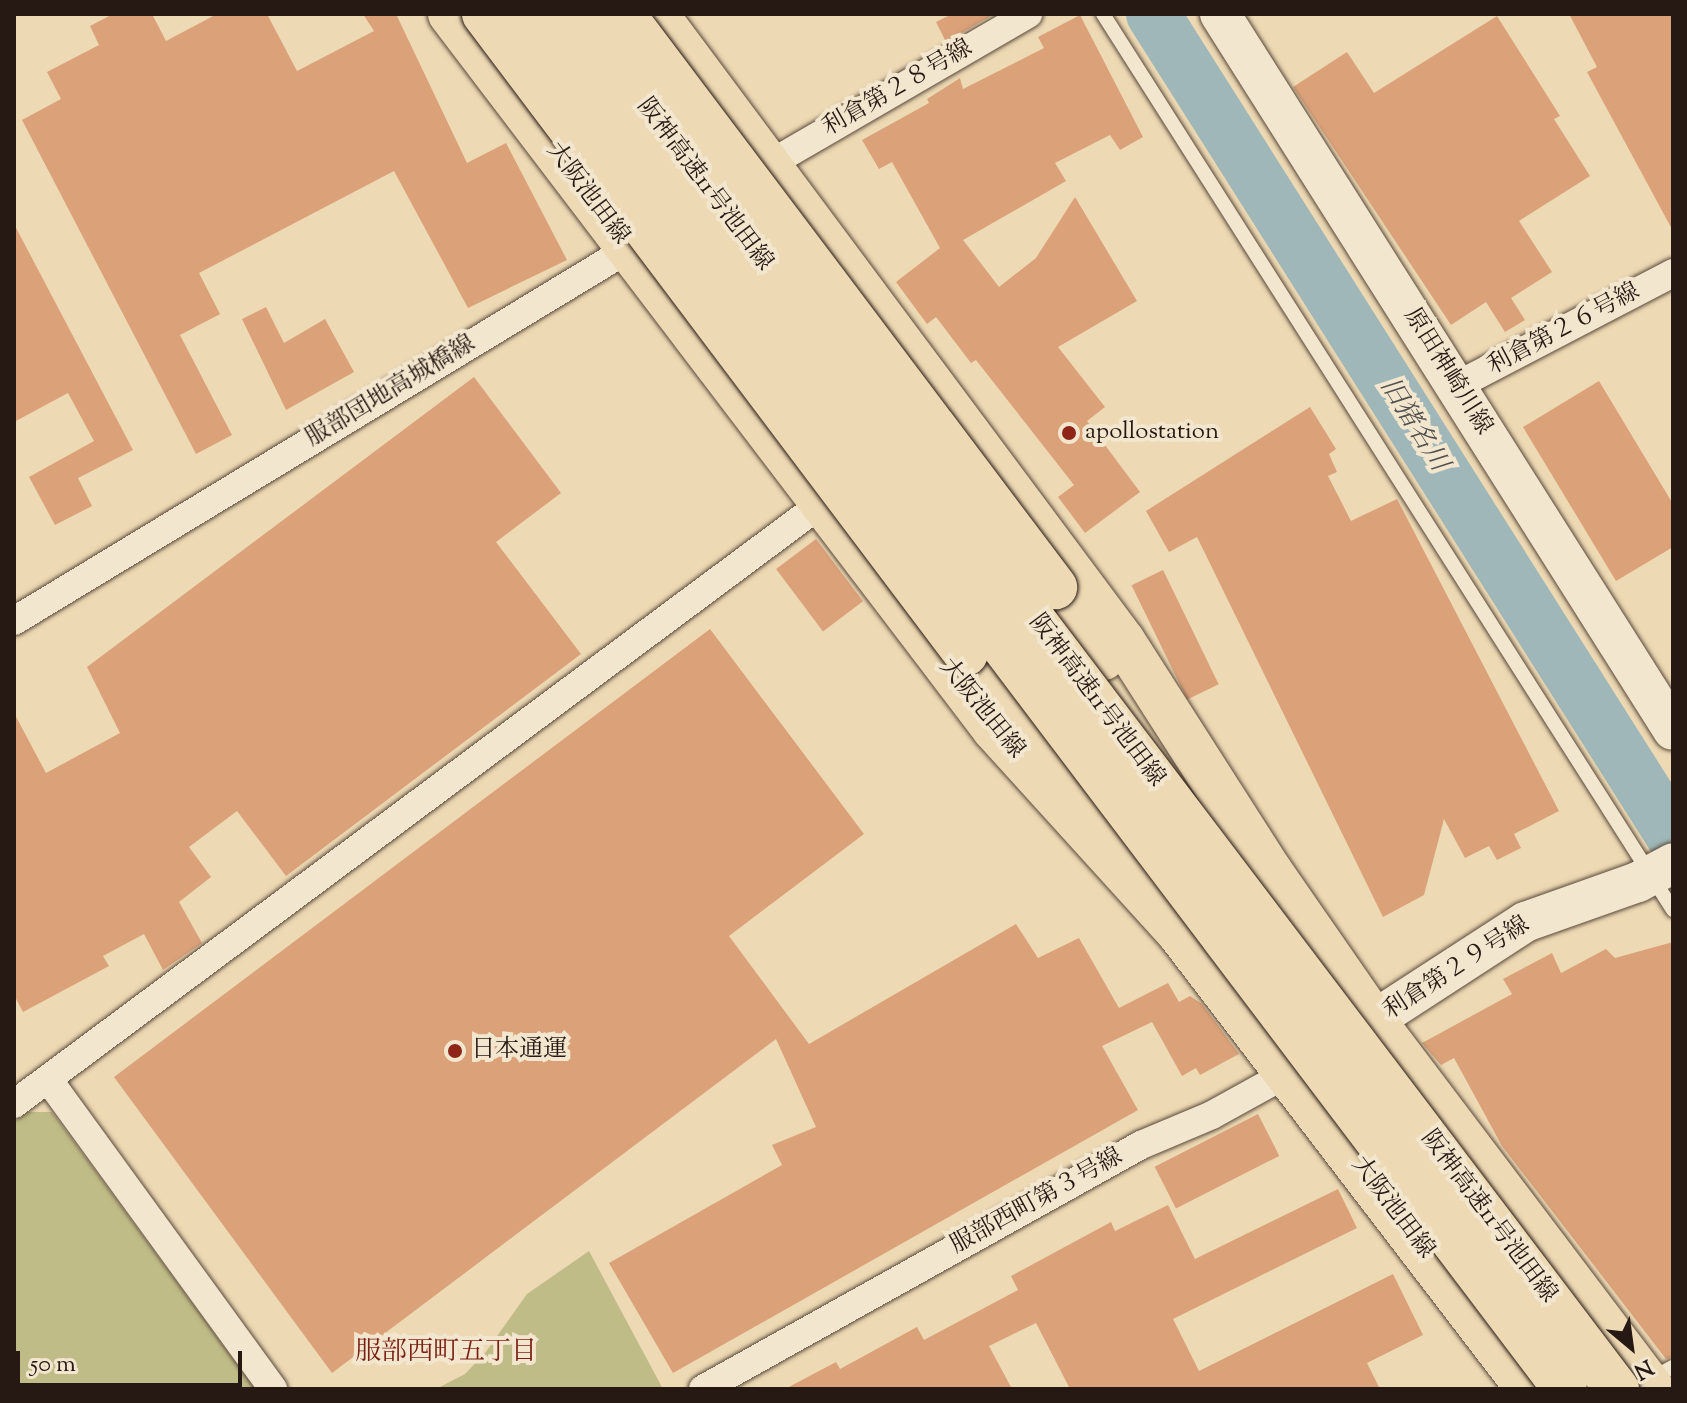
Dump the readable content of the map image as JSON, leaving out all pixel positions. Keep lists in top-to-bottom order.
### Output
{
  "streets": {
    "main road": ["阪神高速11号池田線", "大阪池田線"],
    "street": [
      "利倉第２８号線",
      "利倉第２６号線",
      "原田神崎川線",
      "服部団地高城橋線",
      "利倉第２９号線",
      "服部西町第３号線"
    ]
  },
  "crossings": [
    ["利倉第２８号線", "服部団地高城橋線"],
    ["大阪池田線", "服部団地高城橋線"],
    ["大阪池田線", "服部西町第３号線"],
    ["利倉第２６号線", "原田神崎川線"],
    ["利倉第２９号線", "服部西町第３号線"]
  ],
  "districts": ["服部西町五丁目"],
  "water": ["旧猪名川"],
  "places": ["apollostation", "日本通運"],
  "scale_bar": "50 m",
  "north": "bottom right"
}
